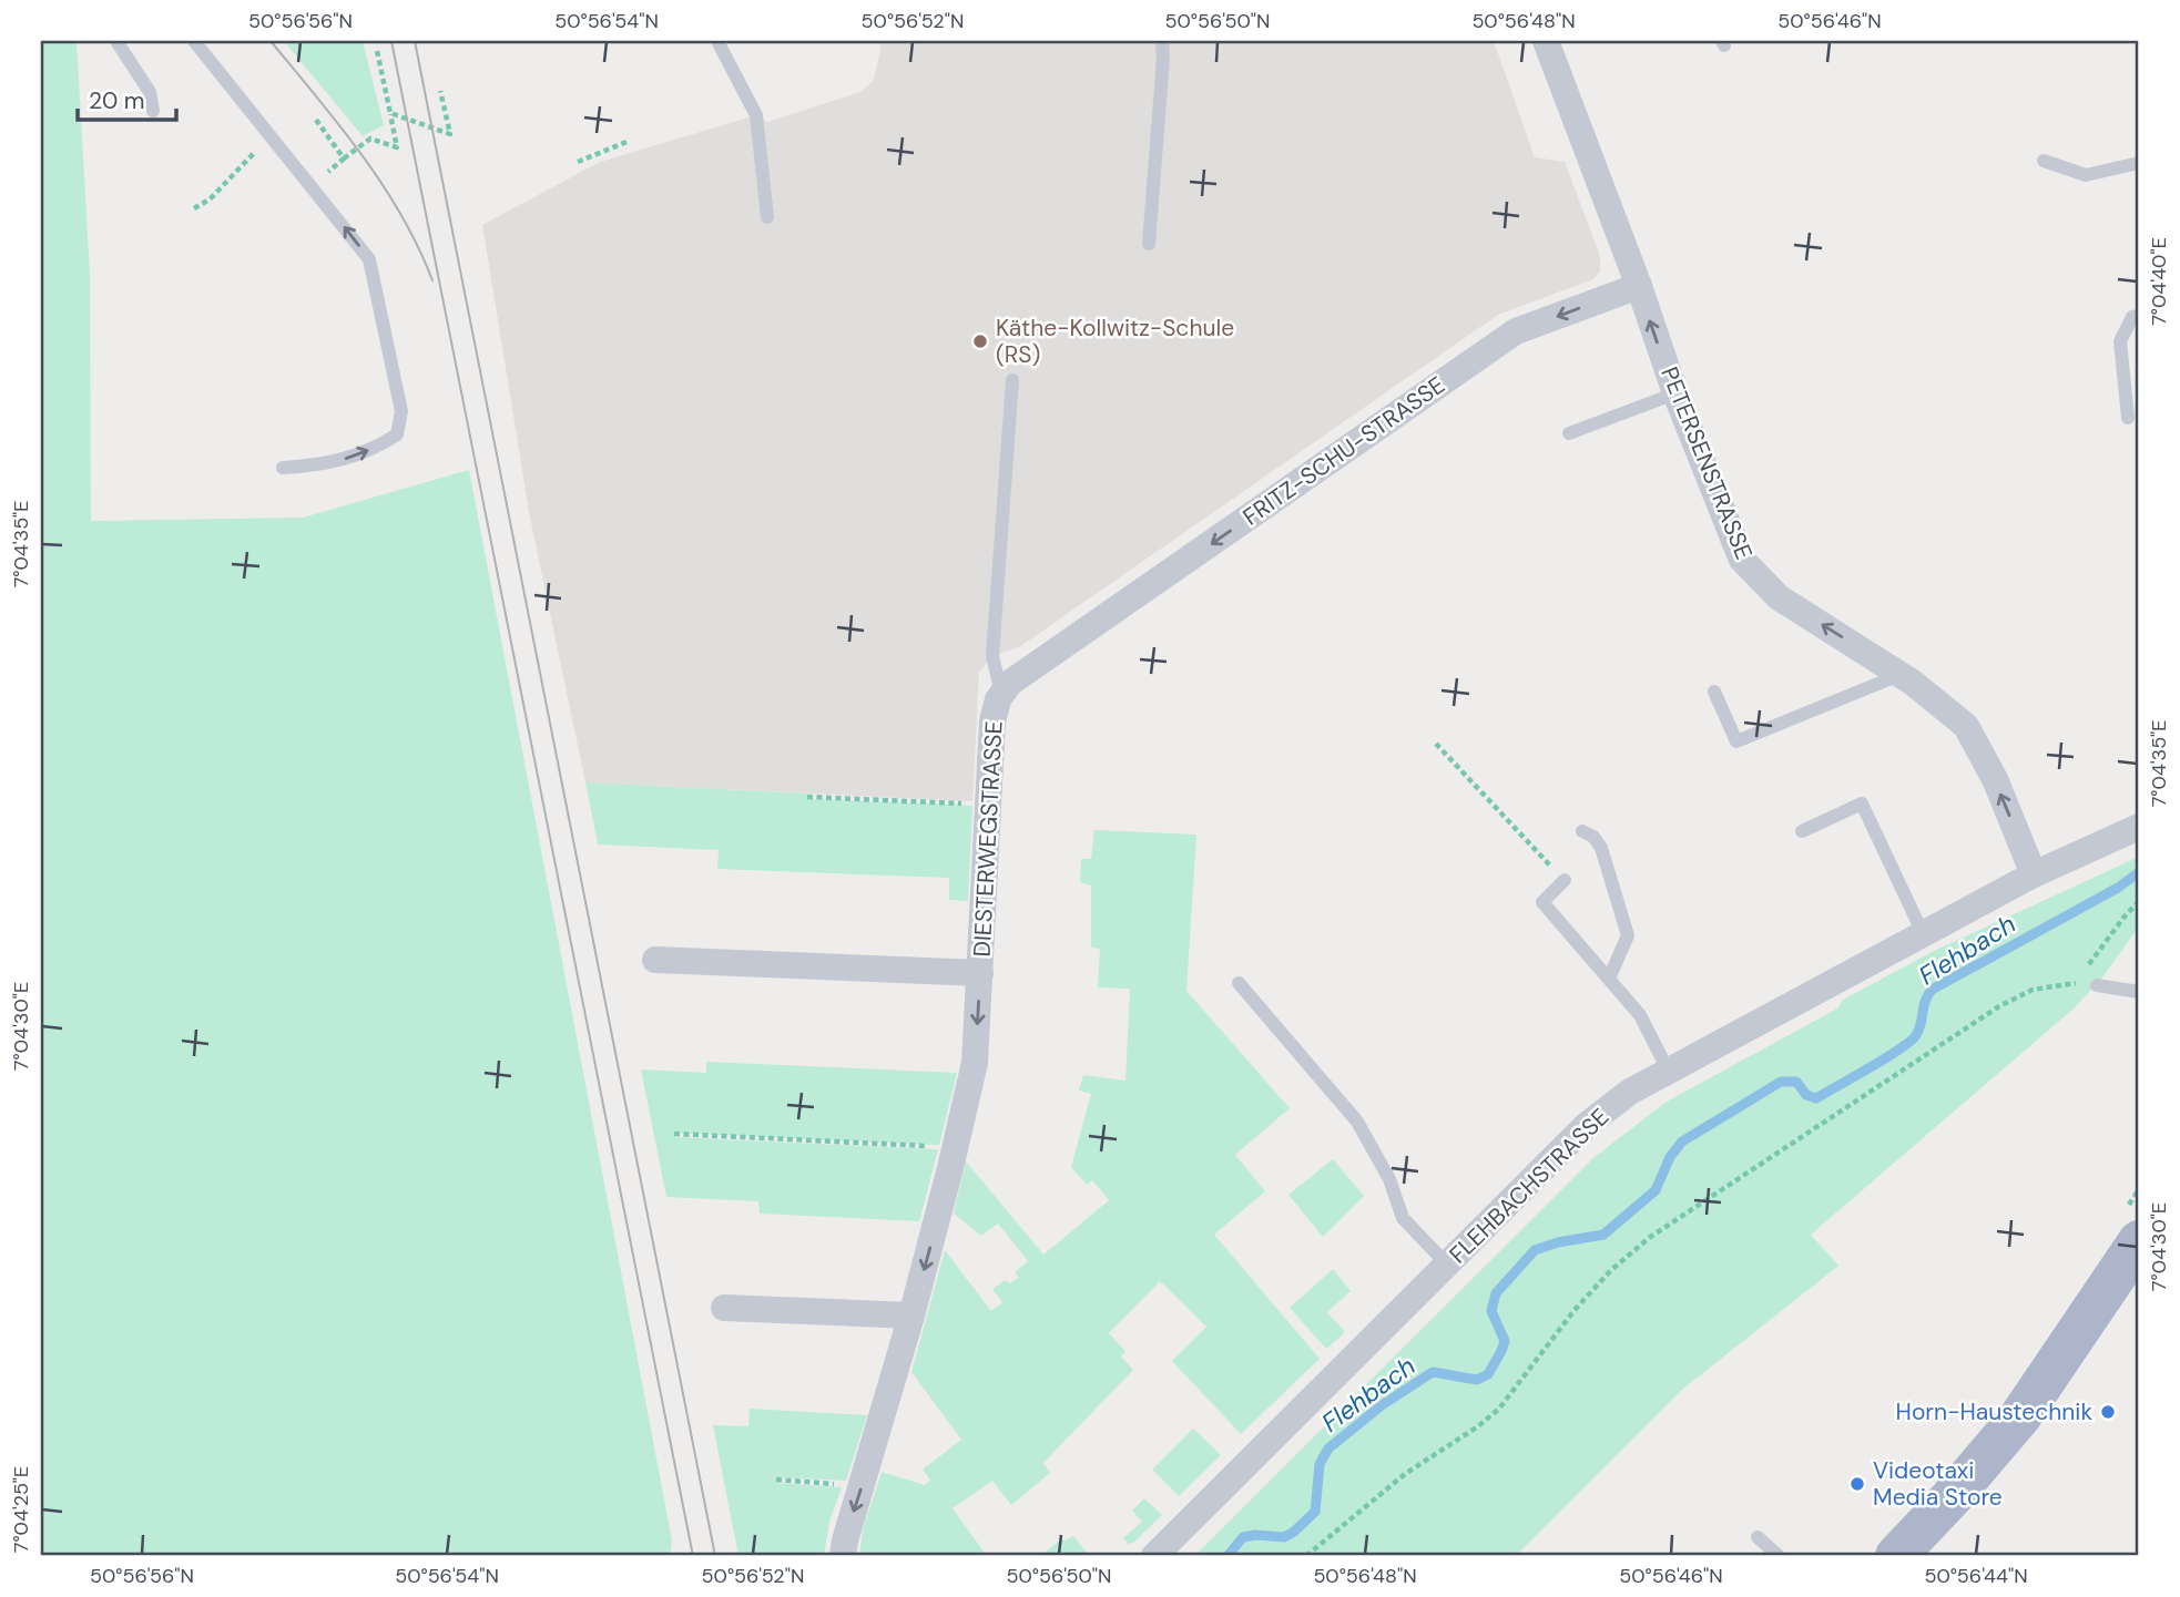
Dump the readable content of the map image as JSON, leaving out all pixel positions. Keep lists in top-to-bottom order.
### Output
{
  "streets": {
    "street": [
      "FRITZ-SCHU-STRASSE",
      "PETERSENSTRASSE",
      "DIESTERWEGSTRASSE",
      "FLEHBACHSTRASSE"
    ]
  },
  "crossings": [
    ["FRITZ-SCHU-STRASSE", "PETERSENSTRASSE"],
    ["FRITZ-SCHU-STRASSE", "DIESTERWEGSTRASSE"],
    ["PETERSENSTRASSE", "FLEHBACHSTRASSE"]
  ],
  "one_way": ["FRITZ-SCHU-STRASSE", "PETERSENSTRASSE"],
  "water": ["Flehbach"],
  "places": ["Käthe-Kollwitz-Schule (RS)", "Horn-Haustechnik", "Videotaxi Media Store"],
  "scale_bar": "20 m",
  "coordinates": [
    "50°56'56\"N",
    "50°56'54\"N",
    "50°56'52\"N",
    "50°56'50\"N",
    "50°56'48\"N",
    "50°56'46\"N",
    "7°04'40\"E",
    "7°04'35\"E",
    "7°04'30\"E",
    "7°04'25\"E",
    "50°56'44\"N"
  ]
}
